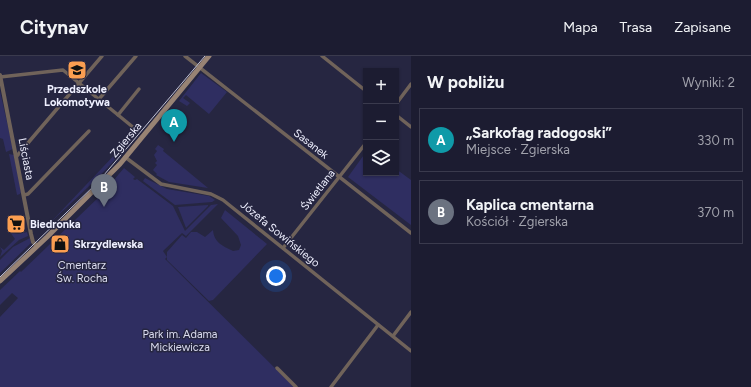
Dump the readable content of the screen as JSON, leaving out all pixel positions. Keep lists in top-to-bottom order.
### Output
{
  "streets": {
    "main road": ["Zgierska"],
    "street": [
      "Sasanek",
      "Liściasta",
      "Świetlana",
      "Józefa Sowińskiego"
    ]
  },
  "crossings": [
    ["Zgierska", "Sasanek"],
    ["Zgierska", "Liściasta"],
    ["Zgierska", "Józefa Sowińskiego"],
    ["Sasanek", "Świetlana"],
    ["Świetlana", "Józefa Sowińskiego"]
  ],
  "parks": ["Cmentarz Św. Rocha", "Park im. Adama Mickiewicza"],
  "places": {
    "school or university": ["Przedszkole Lokomotywa"],
    "supermarket": ["Biedronka"],
    "shop": ["Skrzydlewska"]
  },
  "page": {
    "header": "Citynav",
    "nav": ["Mapa", "Trasa", "Zapisane"],
    "heading": ["W pobliżu", "Wyniki: 2"],
    "map_buttons": ["+", "−"],
    "list": [
      {
        "mark": "A",
        "name": "„Sarkofag radogoski”",
        "note": "Miejsce · Zgierska",
        "value": "330 m"
      },
      {
        "mark": "B",
        "name": "Kaplica cmentarna",
        "note": "Kościół · Zgierska",
        "value": "370 m"
      }
    ],
    "pins": ["A", "B"]
  }
}
